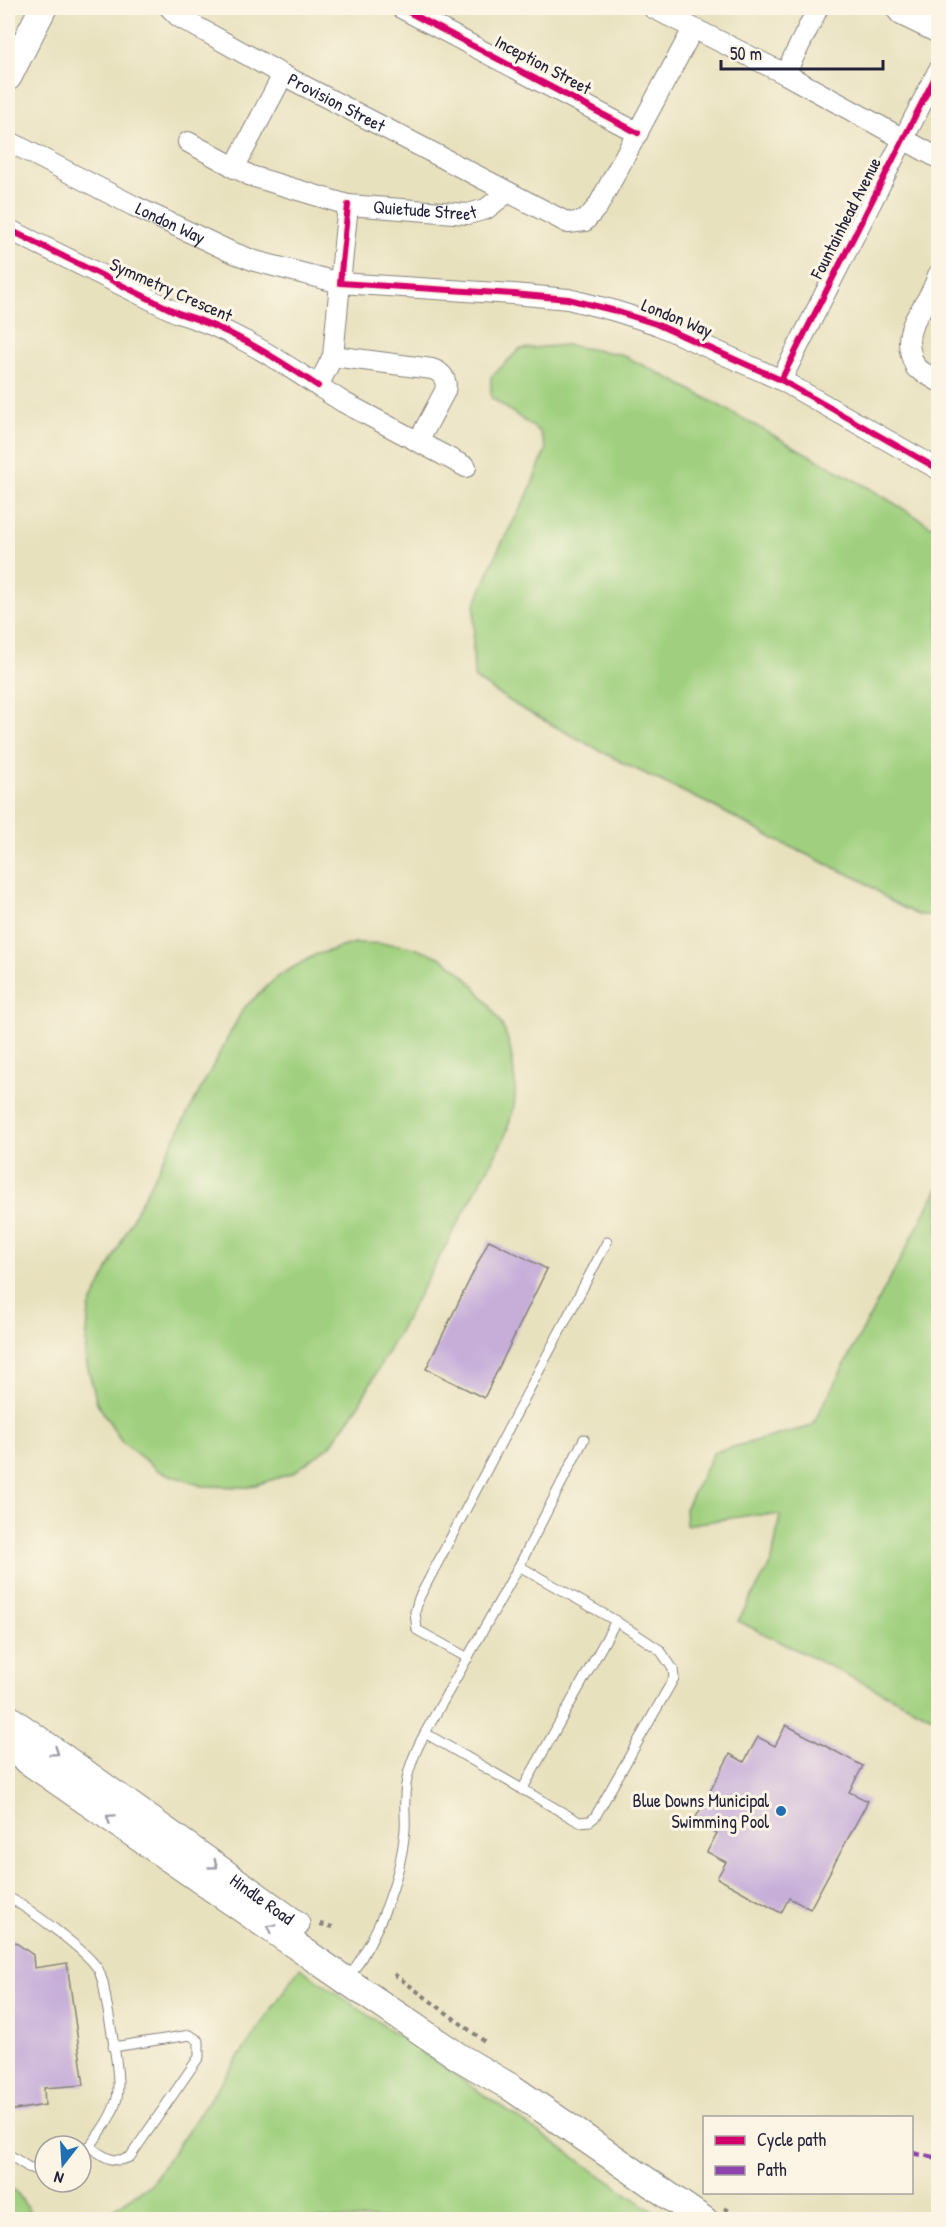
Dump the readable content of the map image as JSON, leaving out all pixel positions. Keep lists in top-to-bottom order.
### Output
{
  "streets": {
    "main road": ["Hindle Road"],
    "street": [
      "Inception Street",
      "Provision Street",
      "Quietude Street",
      "Fountainhead Avenue",
      "London Way",
      "Symmetry Crescent"
    ]
  },
  "crossings": [
    ["Provision Street", "Quietude Street"],
    ["Fountainhead Avenue", "London Way"]
  ],
  "places": ["Blue Downs Municipal Swimming Pool"],
  "legend": ["Cycle path", "Path"],
  "scale_bar": "50 m",
  "north": "bottom"
}
